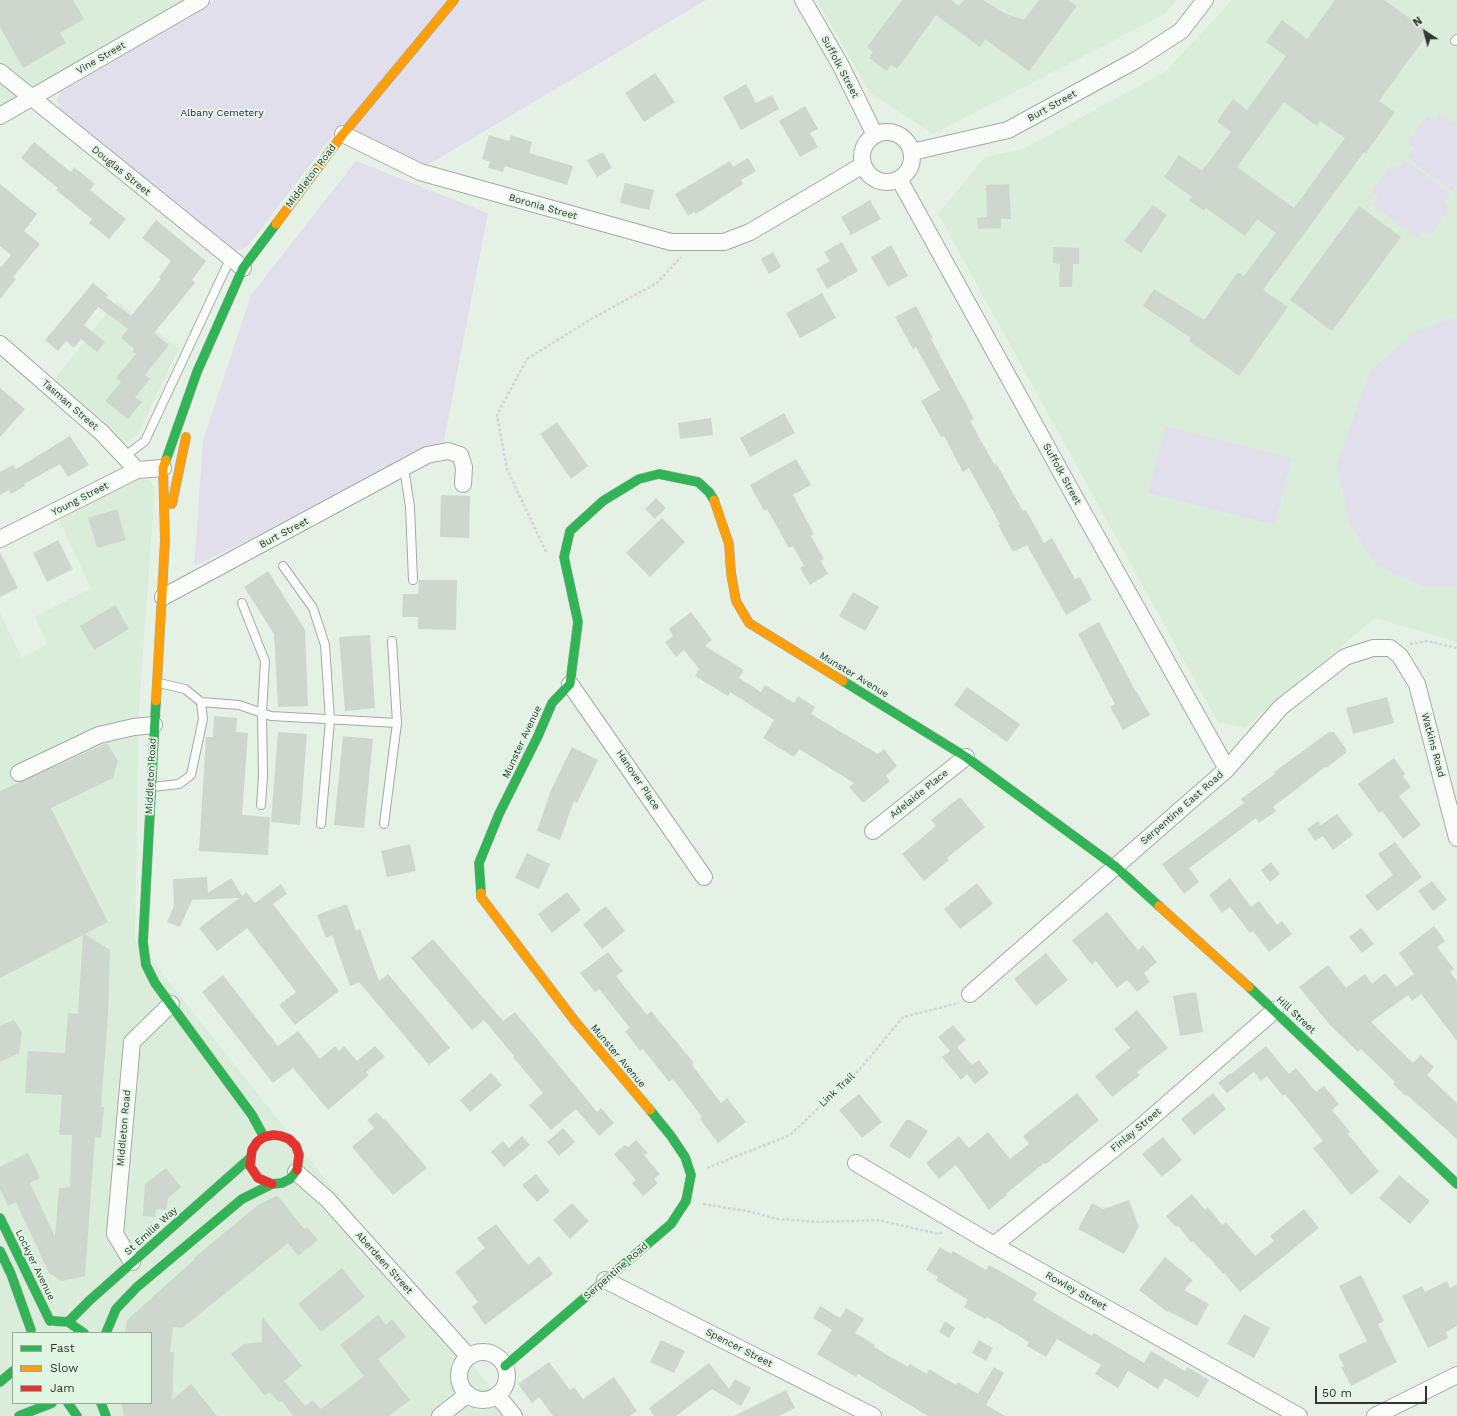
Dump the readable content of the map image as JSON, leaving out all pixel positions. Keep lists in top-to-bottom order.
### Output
{
  "streets": {
    "main road": [
      "Middleton Road",
      "Munster Avenue",
      "Hill Street",
      "St Emilie Way",
      "Lockyer Avenue",
      "Serpentine Road"
    ],
    "street": [
      "Vine Street",
      "Suffolk Street",
      "Burt Street",
      "Douglas Street",
      "Boronia Street",
      "Tasman Street",
      "Young Street",
      "Watkins Road",
      "Hanover Place",
      "Adelaide Place",
      "Serpentine East Road",
      "Finlay Street",
      "Aberdeen Street",
      "Rowley Street",
      "Spencer Street"
    ],
    "path": ["Link Trail"]
  },
  "crossings": [
    ["Vine Street", "Douglas Street"],
    ["Suffolk Street", "Burt Street"],
    ["Suffolk Street", "Boronia Street"],
    ["Suffolk Street", "Serpentine East Road"],
    ["Burt Street", "Middleton Road"],
    ["Burt Street", "Boronia Street"],
    ["Douglas Street", "Middleton Road"],
    ["Middleton Road", "Boronia Street"],
    ["Middleton Road", "Young Street"],
    ["Middleton Road", "St Emilie Way"],
    ["Middleton Road", "Aberdeen Street"],
    ["Tasman Street", "Young Street"],
    ["Munster Avenue", "Hanover Place"],
    ["Munster Avenue", "Adelaide Place"],
    ["Munster Avenue", "Serpentine East Road"],
    ["Munster Avenue", "Hill Street"],
    ["Munster Avenue", "Serpentine Road"],
    ["Watkins Road", "Serpentine East Road"],
    ["Serpentine East Road", "Hill Street"],
    ["Serpentine East Road", "Link Trail"],
    ["Hill Street", "Finlay Street"],
    ["Link Trail", "Serpentine Road"],
    ["Finlay Street", "Rowley Street"],
    ["St Emilie Way", "Aberdeen Street"],
    ["Aberdeen Street", "Serpentine Road"],
    ["Serpentine Road", "Spencer Street"]
  ],
  "parks": ["Albany Cemetery"],
  "legend": ["Fast", "Slow", "Jam"],
  "scale_bar": "50 m",
  "north": "top left"
}
